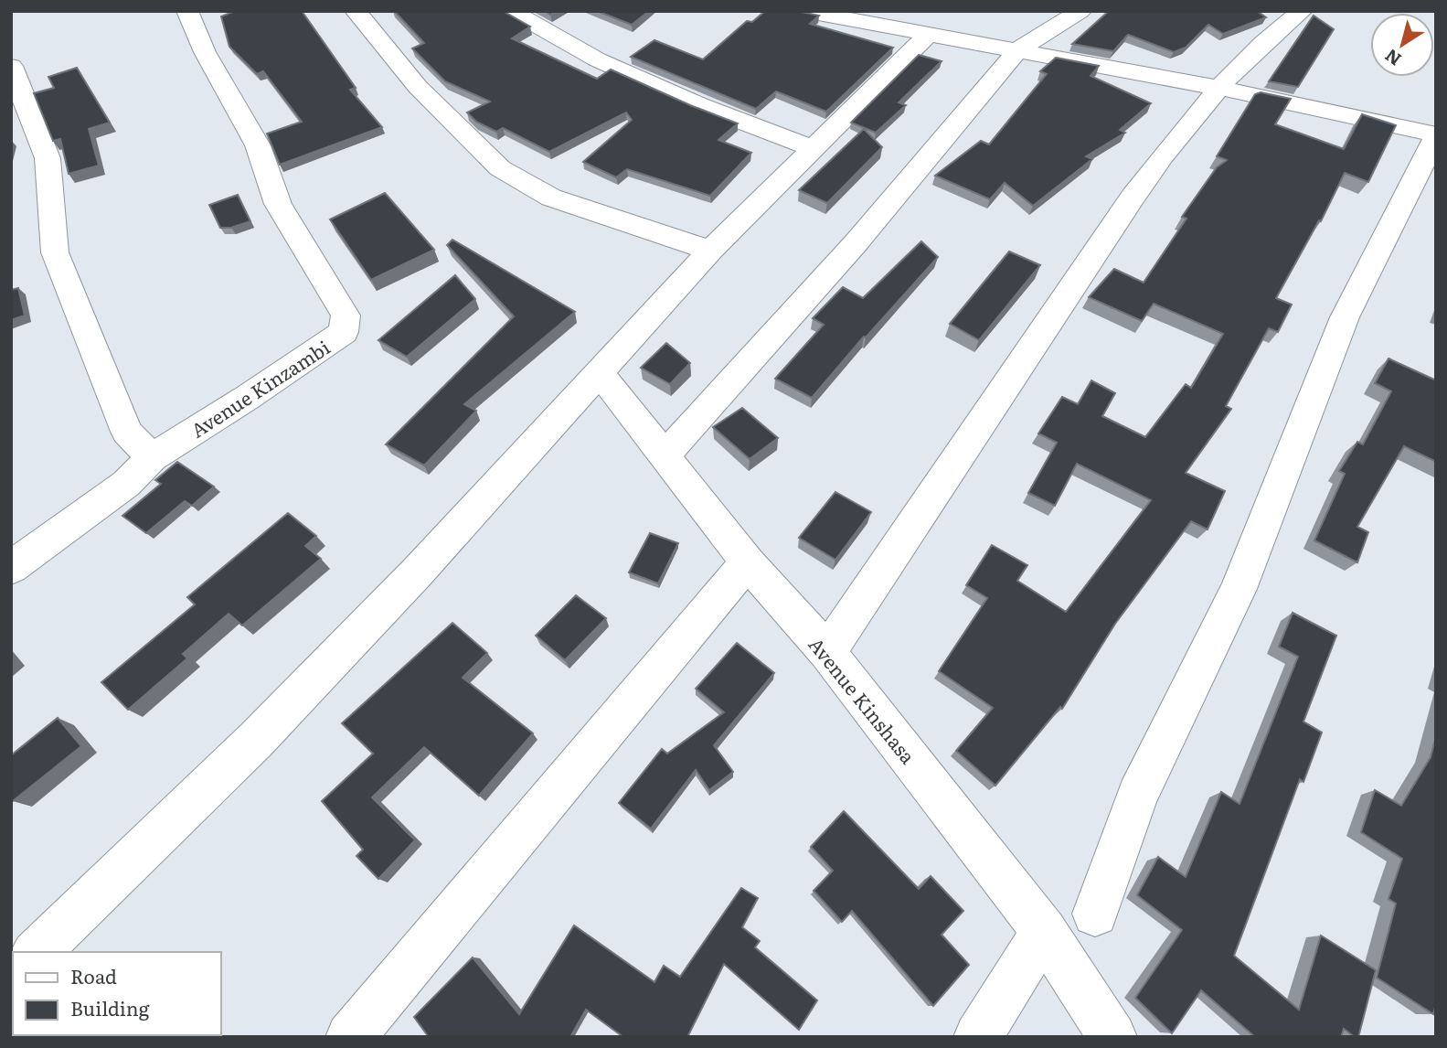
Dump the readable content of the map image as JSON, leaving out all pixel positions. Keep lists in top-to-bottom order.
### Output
{
  "streets": {
    "street": ["Avenue Kinzambi", "Avenue Kinshasa"]
  },
  "legend": ["Road", "Building"],
  "north": "bottom left"
}
